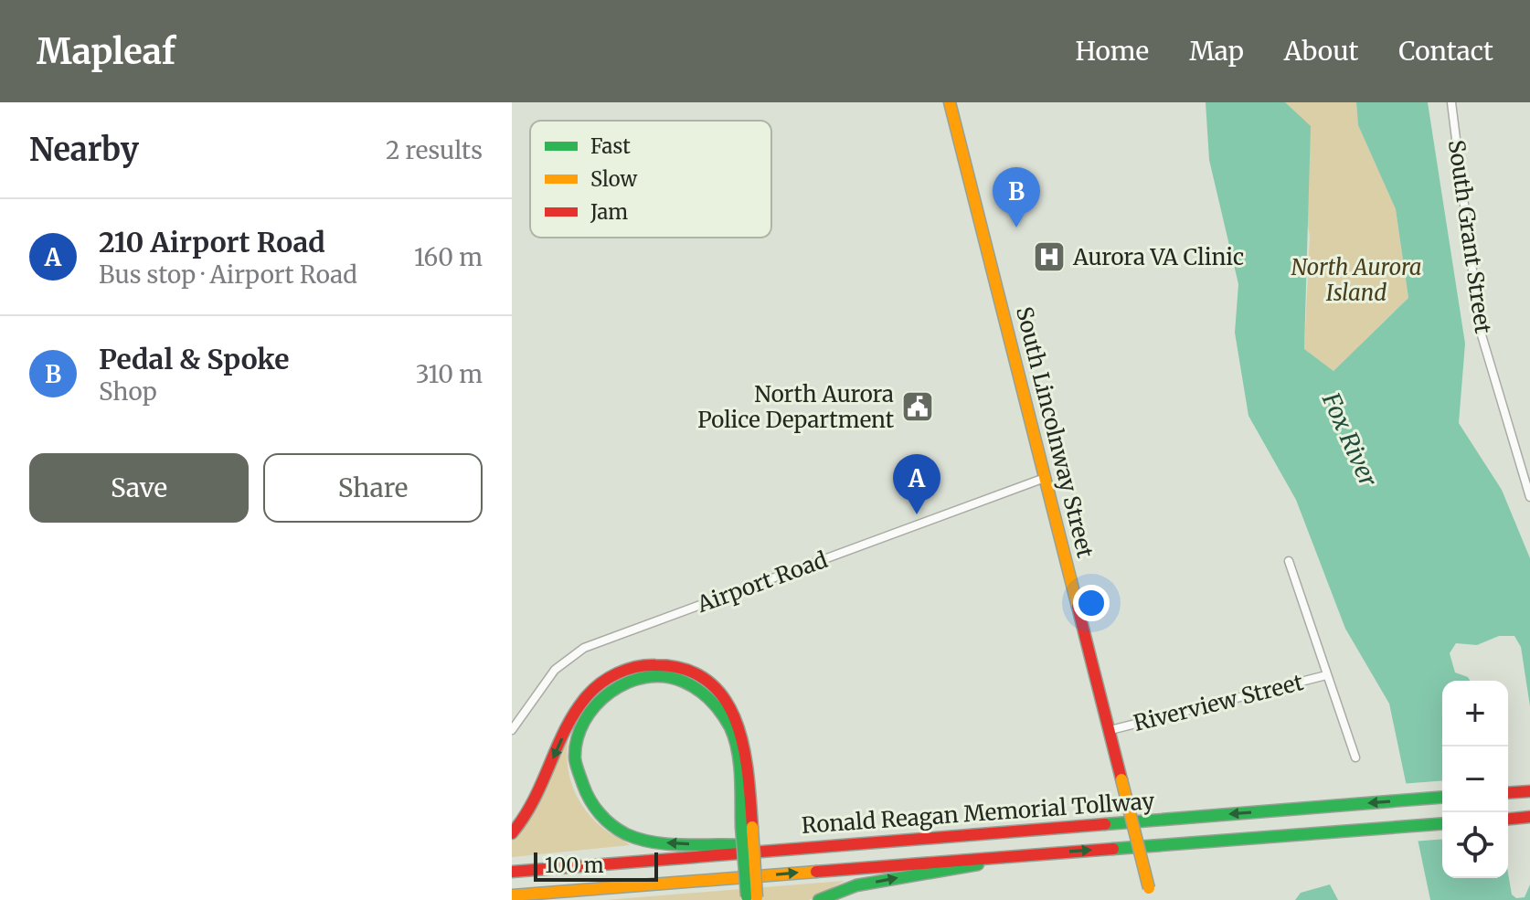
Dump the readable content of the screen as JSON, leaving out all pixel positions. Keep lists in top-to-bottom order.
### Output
{
  "streets": {
    "main road": ["South Lincolnway Street", "Ronald Reagan Memorial Tollway"],
    "street": ["South Grant Street", "Airport Road", "Riverview Street"]
  },
  "crossings": [
    ["South Lincolnway Street", "Airport Road"],
    ["South Lincolnway Street", "Riverview Street"]
  ],
  "water": ["Fox River"],
  "parks": ["North Aurora Island"],
  "places": {
    "hospital": ["Aurora VA Clinic"],
    "public building": ["North Aurora Police Department"]
  },
  "legend": ["Fast", "Slow", "Jam"],
  "scale_bar": "100 m",
  "page": {
    "header": "Mapleaf",
    "nav": [
      "Home",
      "Map",
      "About",
      "Contact"
    ],
    "heading": ["Nearby", "2 results"],
    "pins": ["B", "A"],
    "list": [
      {
        "mark": "A",
        "name": "210 Airport Road",
        "note": "Bus stop · Airport Road",
        "value": "160 m"
      },
      {
        "mark": "B",
        "name": "Pedal & Spoke",
        "note": "Shop",
        "value": "310 m"
      }
    ],
    "buttons": ["Save", "Share"],
    "map_buttons": ["+", "−"],
    "scale": "100 m"
  }
}
